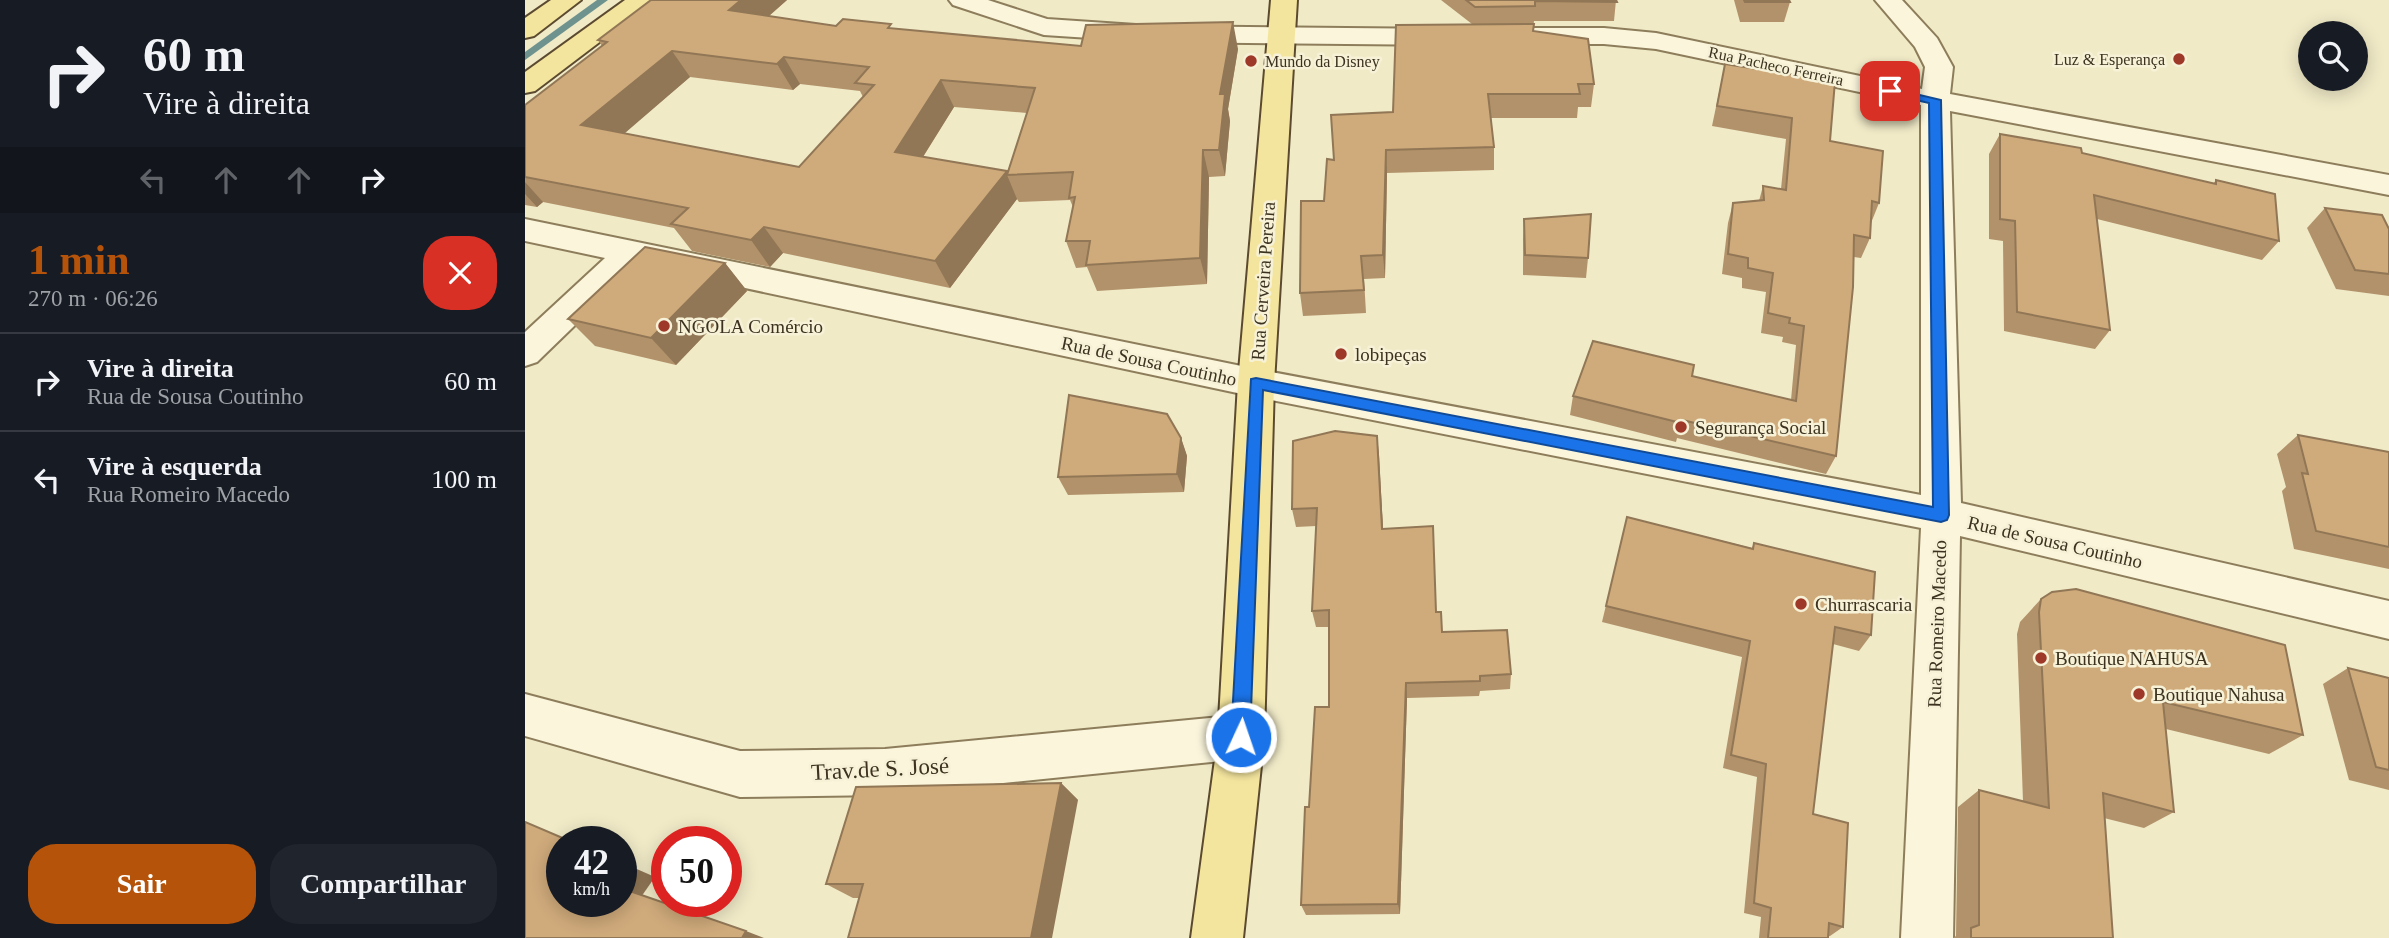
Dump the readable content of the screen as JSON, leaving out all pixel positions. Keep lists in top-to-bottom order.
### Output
{
  "streets": {
    "main road": ["Rua Cerveira Pereira"],
    "street": [
      "Rua Pacheco Ferreira",
      "Rua de Sousa Coutinho",
      "Rua Romeiro Macedo",
      "Trav.de S. José"
    ]
  },
  "crossings": [
    ["Rua Pacheco Ferreira", "Rua Cerveira Pereira"],
    ["Rua Pacheco Ferreira", "Rua Romeiro Macedo"],
    ["Rua Cerveira Pereira", "Rua de Sousa Coutinho"],
    ["Rua Cerveira Pereira", "Trav.de S. José"],
    ["Rua de Sousa Coutinho", "Rua Romeiro Macedo"]
  ],
  "places": [
    "Luz & Esperança",
    "Mundo da Disney",
    "NGOLA Comércio",
    "lobipeças",
    "Segurança Social",
    "Churrascaria",
    "Boutique NAHUSA",
    "Boutique Nahusa"
  ],
  "page": {
    "turn": ["60 m", "Vire à direita"],
    "heading": ["1 min", "270 m · 06:26"],
    "list": [
      {
        "name": "Vire à direita",
        "note": "Rua de Sousa Coutinho",
        "value": "60 m"
      },
      {
        "name": "Vire à esquerda",
        "note": "Rua Romeiro Macedo",
        "value": "100 m"
      }
    ],
    "speed": "42 km/h",
    "limit": "50",
    "buttons": ["Sair", "Compartilhar"]
  }
}
